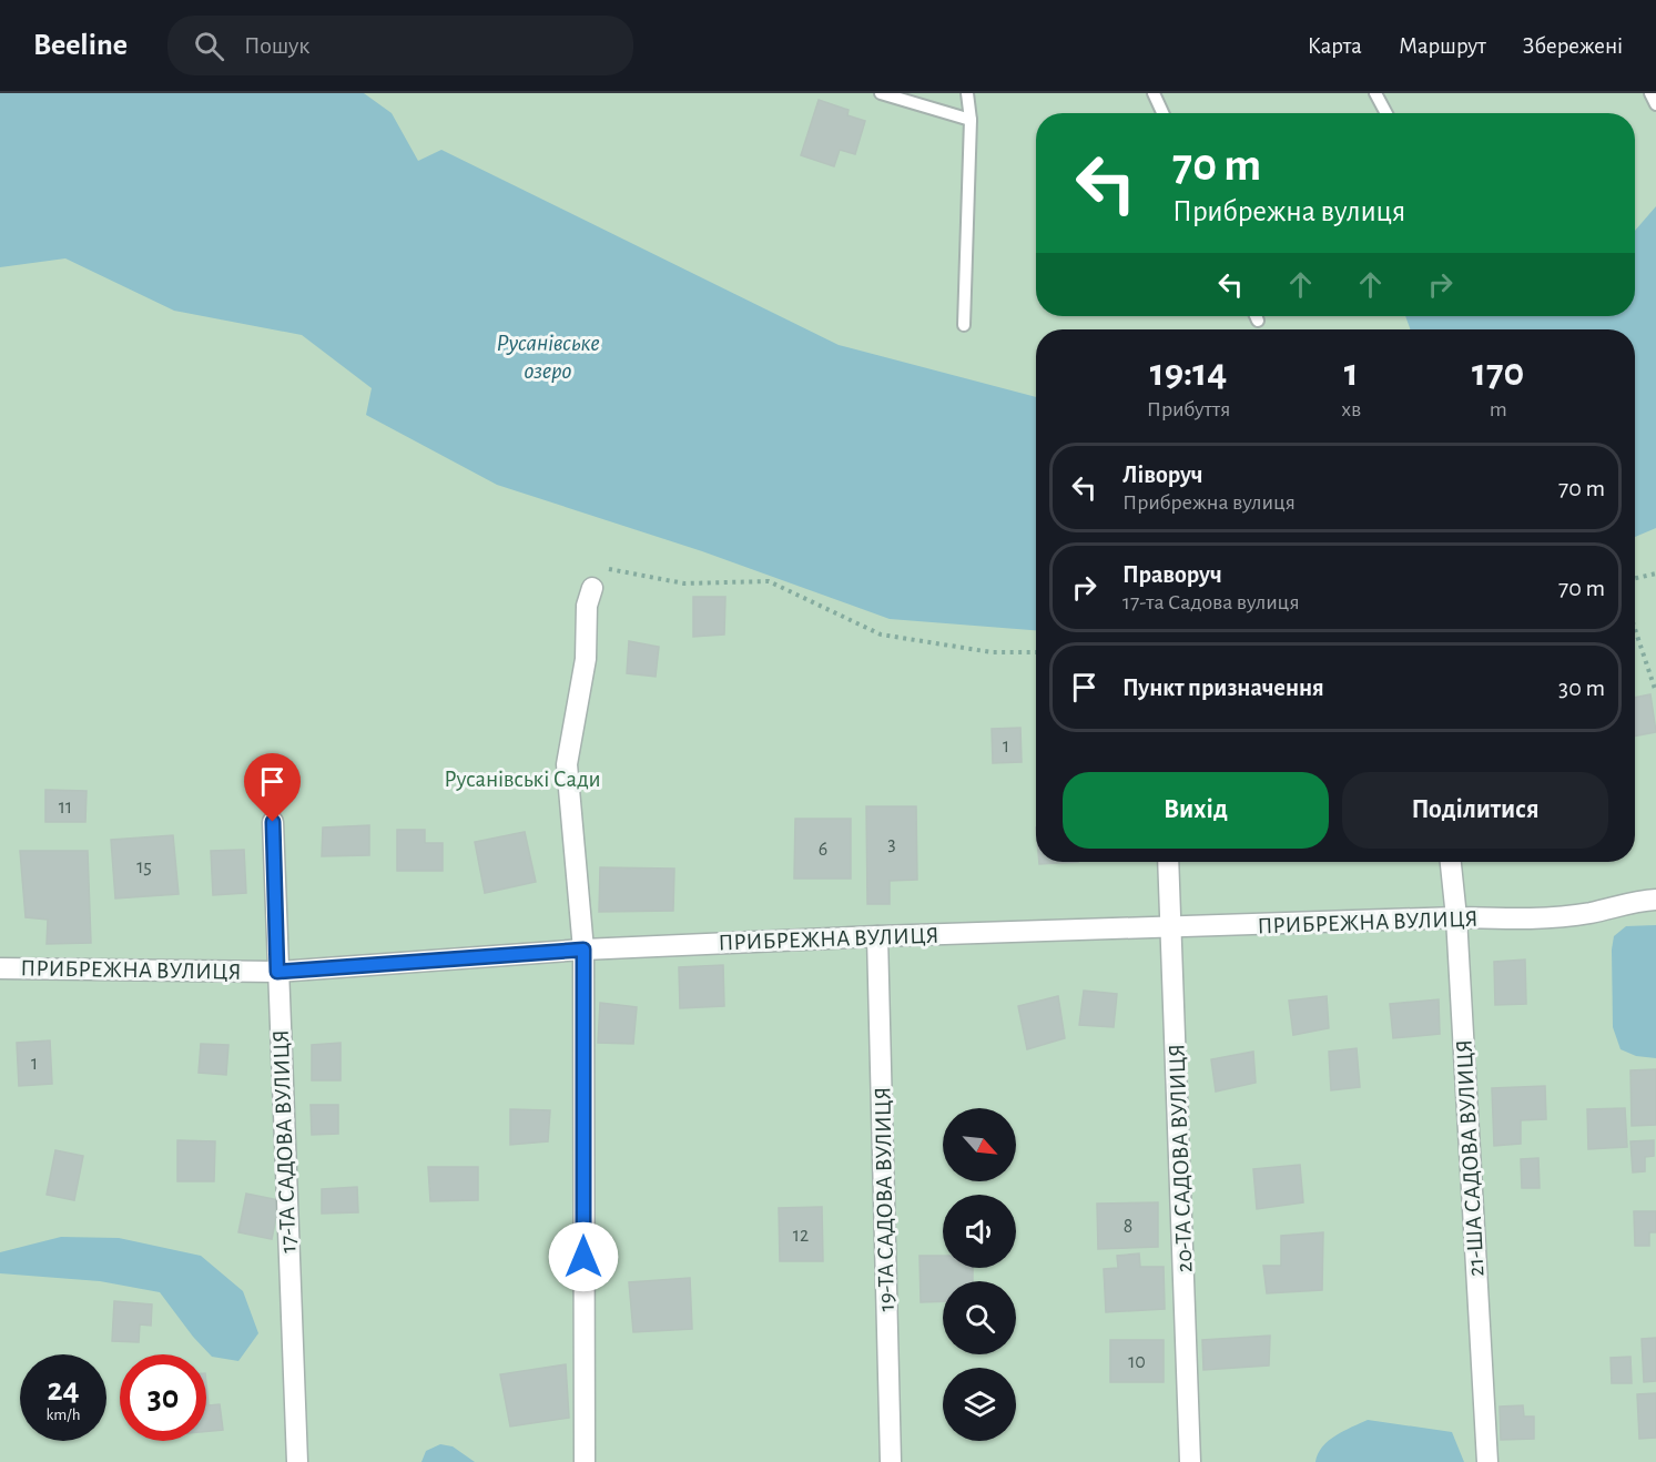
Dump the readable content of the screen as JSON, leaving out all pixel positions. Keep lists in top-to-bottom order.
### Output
{
  "streets": {
    "street": [
      "ПРИБРЕЖНА ВУЛИЦЯ",
      "17-ТА САДОВА ВУЛИЦЯ",
      "20-ТА САДОВА ВУЛИЦЯ",
      "21-ША САДОВА ВУЛИЦЯ",
      "19-ТА САДОВА ВУЛИЦЯ"
    ]
  },
  "crossings": [
    ["ПРИБРЕЖНА ВУЛИЦЯ", "17-ТА САДОВА ВУЛИЦЯ"],
    ["ПРИБРЕЖНА ВУЛИЦЯ", "20-ТА САДОВА ВУЛИЦЯ"],
    ["ПРИБРЕЖНА ВУЛИЦЯ", "21-ША САДОВА ВУЛИЦЯ"],
    ["ПРИБРЕЖНА ВУЛИЦЯ", "19-ТА САДОВА ВУЛИЦЯ"]
  ],
  "water": ["Русанівське озеро"],
  "parks": ["Русанівські Сади"],
  "house_numbers": [
    "1",
    "11",
    "3",
    "6",
    "15",
    "1",
    "8",
    "12",
    "10"
  ],
  "north": "bottom right",
  "page": {
    "header": "Beeline",
    "search": "Пошук",
    "nav": ["Карта", "Маршрут", "Збережені"],
    "turn": ["70 m", "Прибрежна вулиця"],
    "eta": [
      "19:14",
      "Прибуття",
      "1",
      "хв",
      "170",
      "m"
    ],
    "list": [
      {
        "name": "Ліворуч",
        "note": "Прибрежна вулиця",
        "value": "70 m"
      },
      {
        "name": "Праворуч",
        "note": "17-та Садова вулиця",
        "value": "70 m"
      },
      {
        "name": "Пункт призначення",
        "value": "30 m"
      }
    ],
    "buttons": ["Вихід", "Поділитися"],
    "speed": "24 km/h",
    "limit": "30"
  }
}
